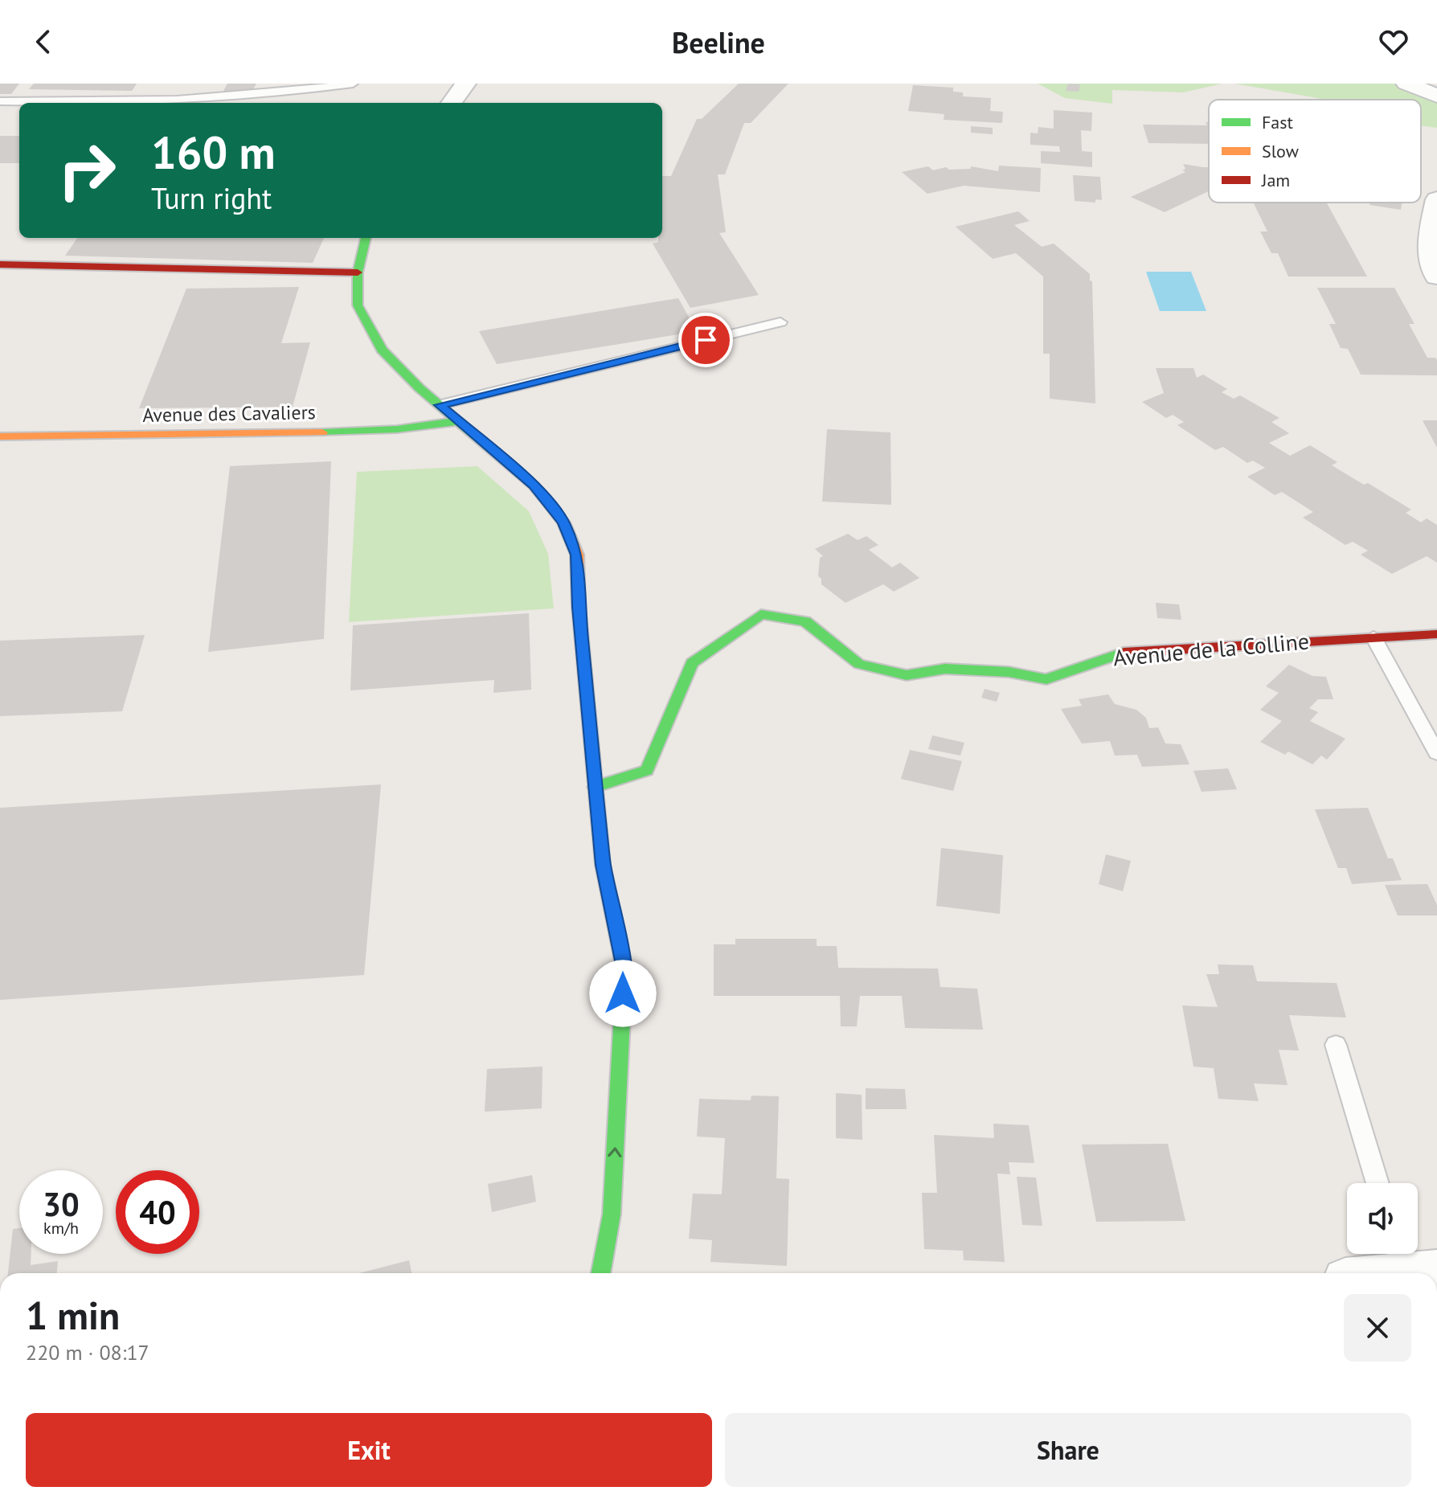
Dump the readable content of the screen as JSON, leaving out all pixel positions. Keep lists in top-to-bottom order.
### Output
{
  "streets": {
    "street": ["Avenue des Cavaliers", "Avenue de la Colline"]
  },
  "legend": ["Fast", "Slow", "Jam"],
  "page": {
    "header": "Beeline",
    "turn": ["160 m", "Turn right"],
    "speed": "30 km/h",
    "limit": "40",
    "heading": ["1 min", "220 m · 08:17"],
    "buttons": ["Exit", "Share"]
  }
}
